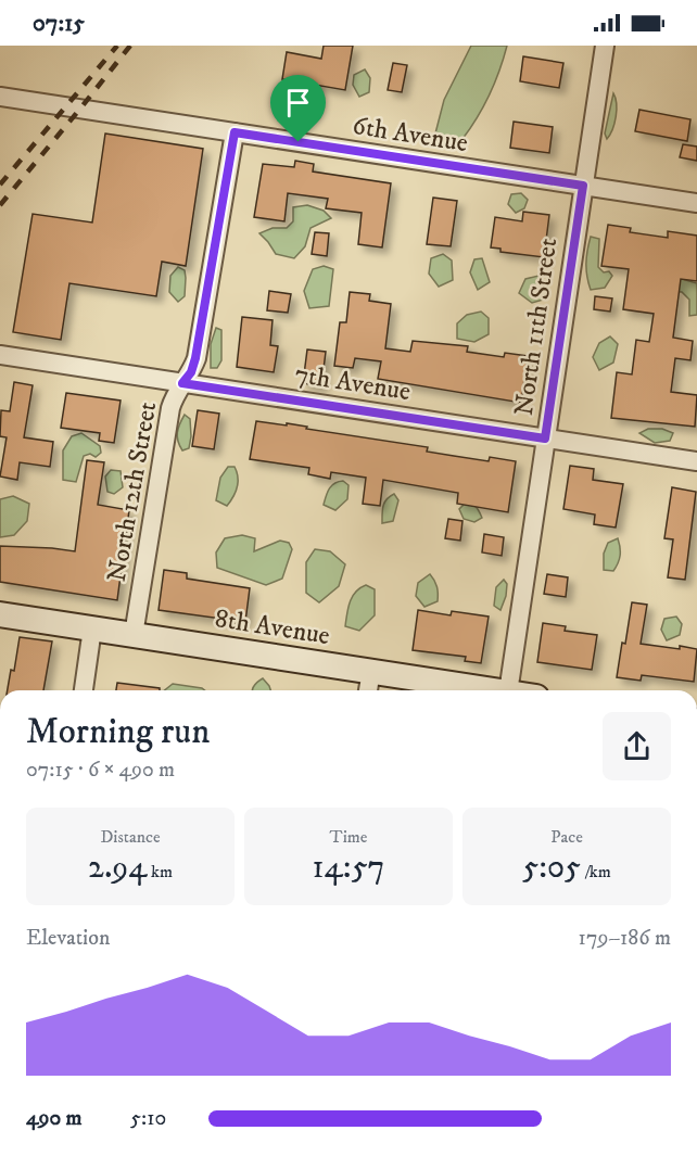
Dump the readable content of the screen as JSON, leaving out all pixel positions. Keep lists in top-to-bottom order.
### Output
{
  "streets": {
    "street": [
      "6th Avenue",
      "North 11th Street",
      "7th Avenue",
      "North 12th Street",
      "8th Avenue"
    ]
  },
  "crossings": [
    ["6th Avenue", "North 11th Street"],
    ["6th Avenue", "North 12th Street"],
    ["North 11th Street", "7th Avenue"],
    ["7th Avenue", "North 12th Street"],
    ["North 12th Street", "8th Avenue"]
  ],
  "page": {
    "status": "07:15",
    "heading": ["Morning run", "07:15 · 6 × 490 m"],
    "stats": [
      ["Distance", "2.94 km"],
      ["Time", "14:57"],
      ["Pace", "5:05 /km"]
    ],
    "chart": ["Elevation", "179–186 m"],
    "list": [
      {
        "name": "490 m",
        "note": "5:10"
      }
    ]
  }
}
